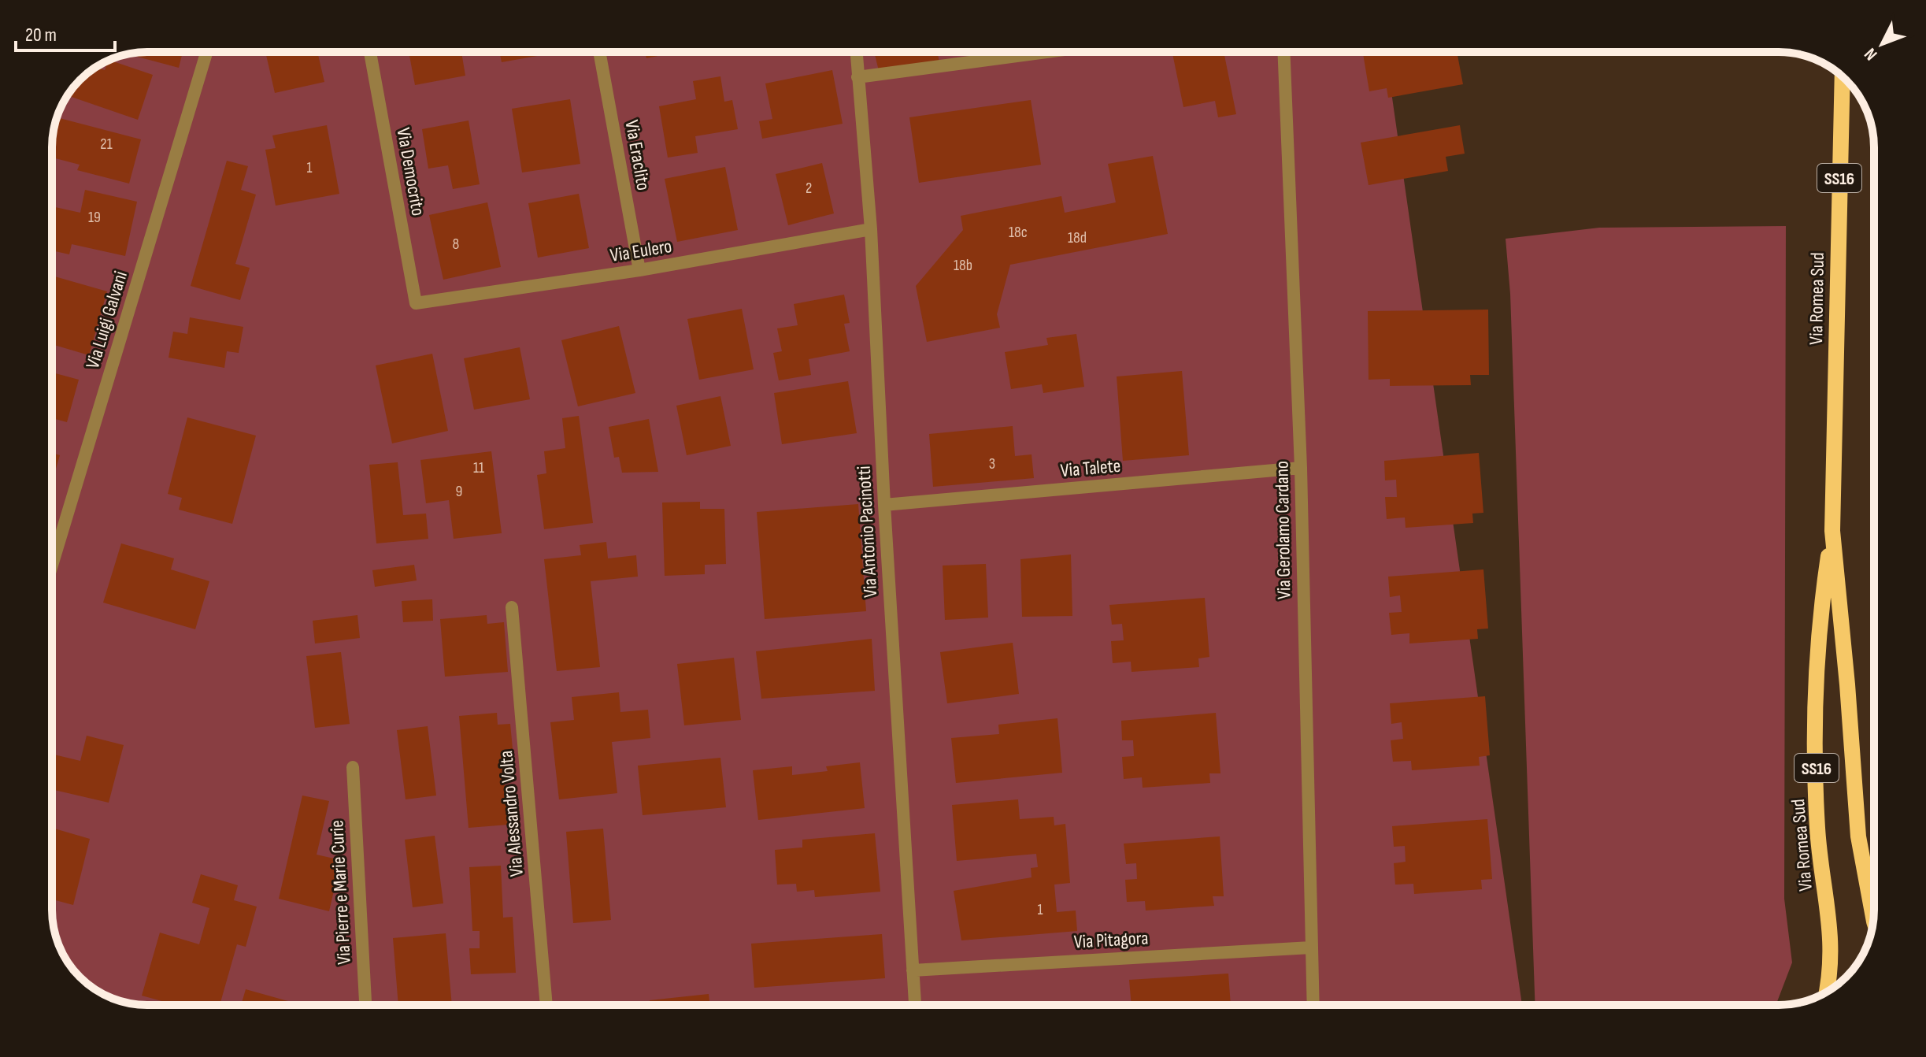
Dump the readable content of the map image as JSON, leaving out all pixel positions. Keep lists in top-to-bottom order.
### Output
{
  "streets": {
    "main road": ["SS16", "Via Romea Sud"],
    "street": [
      "Via Eraclito",
      "Via Democrito",
      "Via Eulero",
      "Via Luigi Galvani",
      "Via Talete",
      "Via Gerolamo Cardano",
      "Via Antonio Pacinotti",
      "Via Alessandro Volta",
      "Via Pierre e Marie Curie",
      "Via Pitagora"
    ]
  },
  "crossings": [
    ["Via Eraclito", "Via Eulero"],
    ["Via Democrito", "Via Eulero"],
    ["Via Eulero", "Via Antonio Pacinotti"],
    ["Via Talete", "Via Gerolamo Cardano"],
    ["Via Talete", "Via Antonio Pacinotti"],
    ["Via Gerolamo Cardano", "Via Pitagora"],
    ["Via Antonio Pacinotti", "Via Pitagora"]
  ],
  "house_numbers": [
    "21",
    "1",
    "2",
    "19",
    "18c",
    "18d",
    "8",
    "18b",
    "3",
    "11",
    "9",
    "1"
  ],
  "scale_bar": "20 m",
  "north": "bottom left"
}
